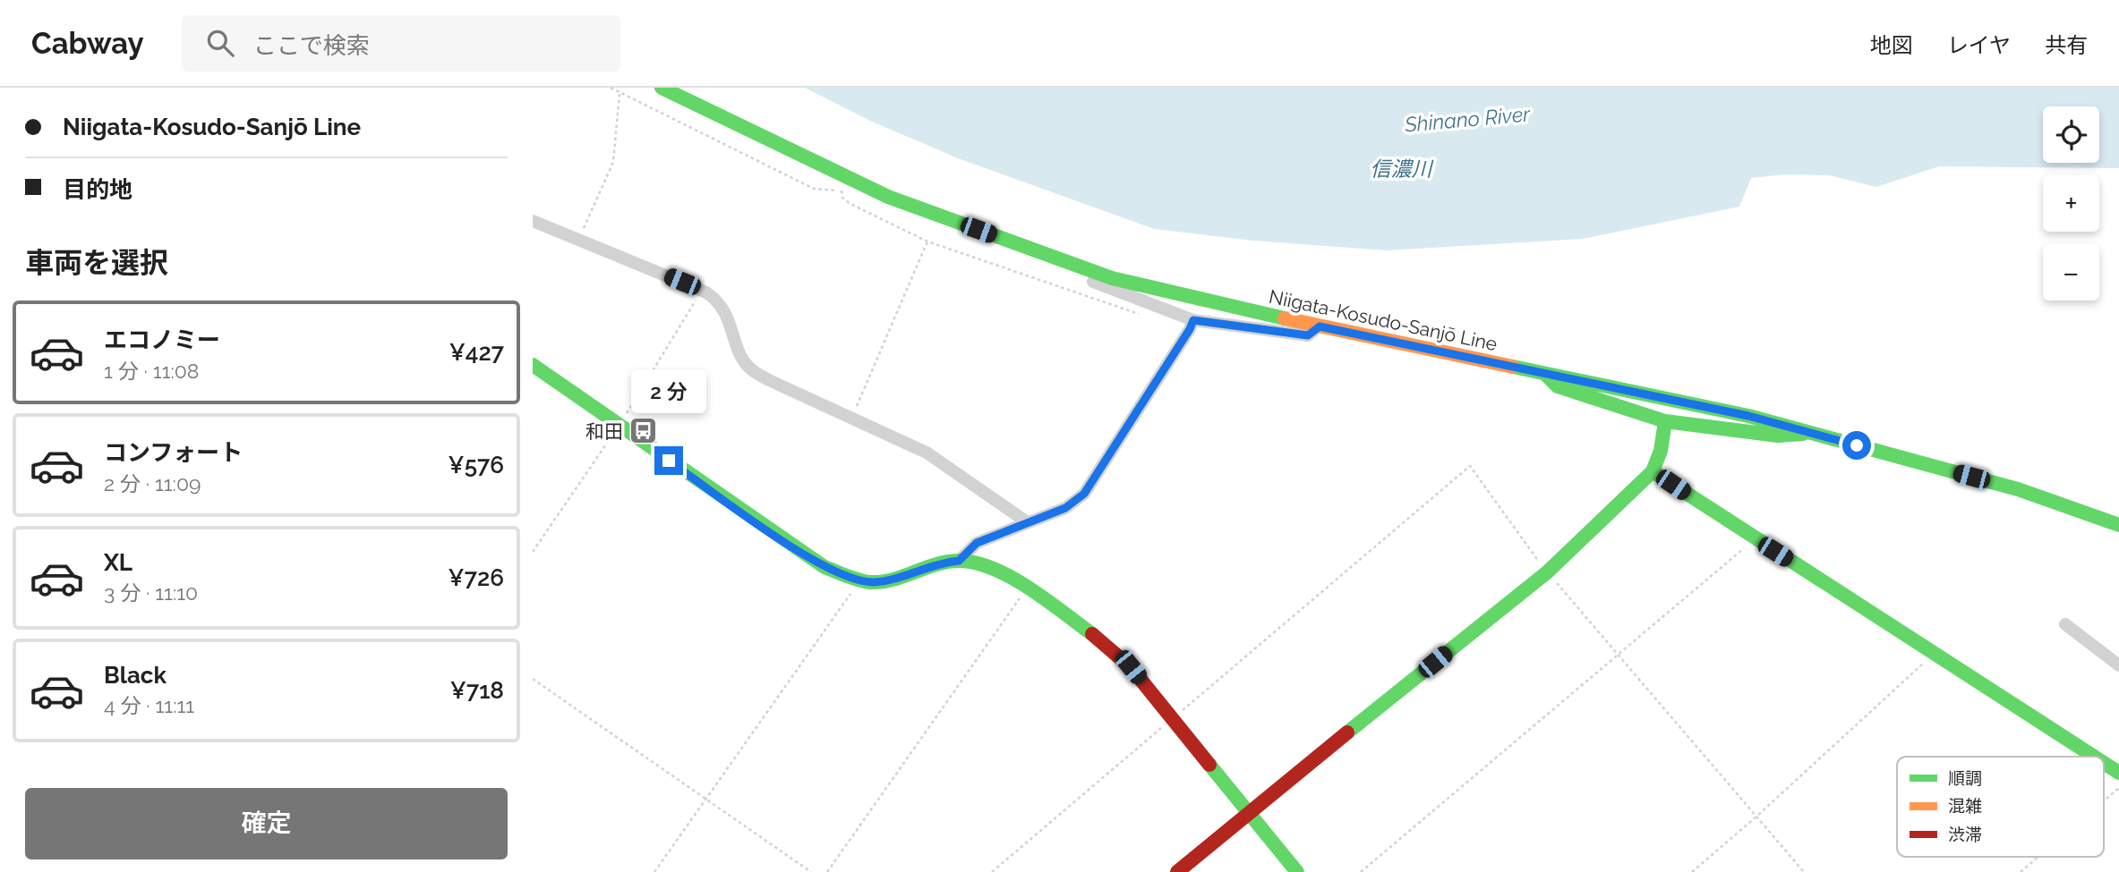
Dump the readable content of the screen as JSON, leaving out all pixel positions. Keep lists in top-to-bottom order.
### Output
{
  "streets": {
    "street": ["Niigata-Kosudo-Sanjō Line"]
  },
  "water": ["Shinano River", "信濃川"],
  "places": {
    "bus stop": ["和田"]
  },
  "legend": ["順調", "混雑", "渋滞"],
  "page": {
    "header": "Cabway",
    "search": "ここで検索",
    "nav": ["地図", "レイヤ", "共有"],
    "banner": ["Niigata-Kosudo-Sanjō Line", "目的地"],
    "map_buttons": ["+", "−"],
    "heading": "車両を選択",
    "list": [
      {
        "name": "エコノミー",
        "note": "1 分 · 11:08",
        "value": "¥427"
      },
      {
        "name": "コンフォート",
        "note": "2 分 · 11:09",
        "value": "¥576"
      },
      {
        "name": "XL",
        "note": "3 分 · 11:10",
        "value": "¥726"
      },
      {
        "name": "Black",
        "note": "4 分 · 11:11",
        "value": "¥718"
      }
    ],
    "bubble": "2 分",
    "buttons": "確定"
  }
}
